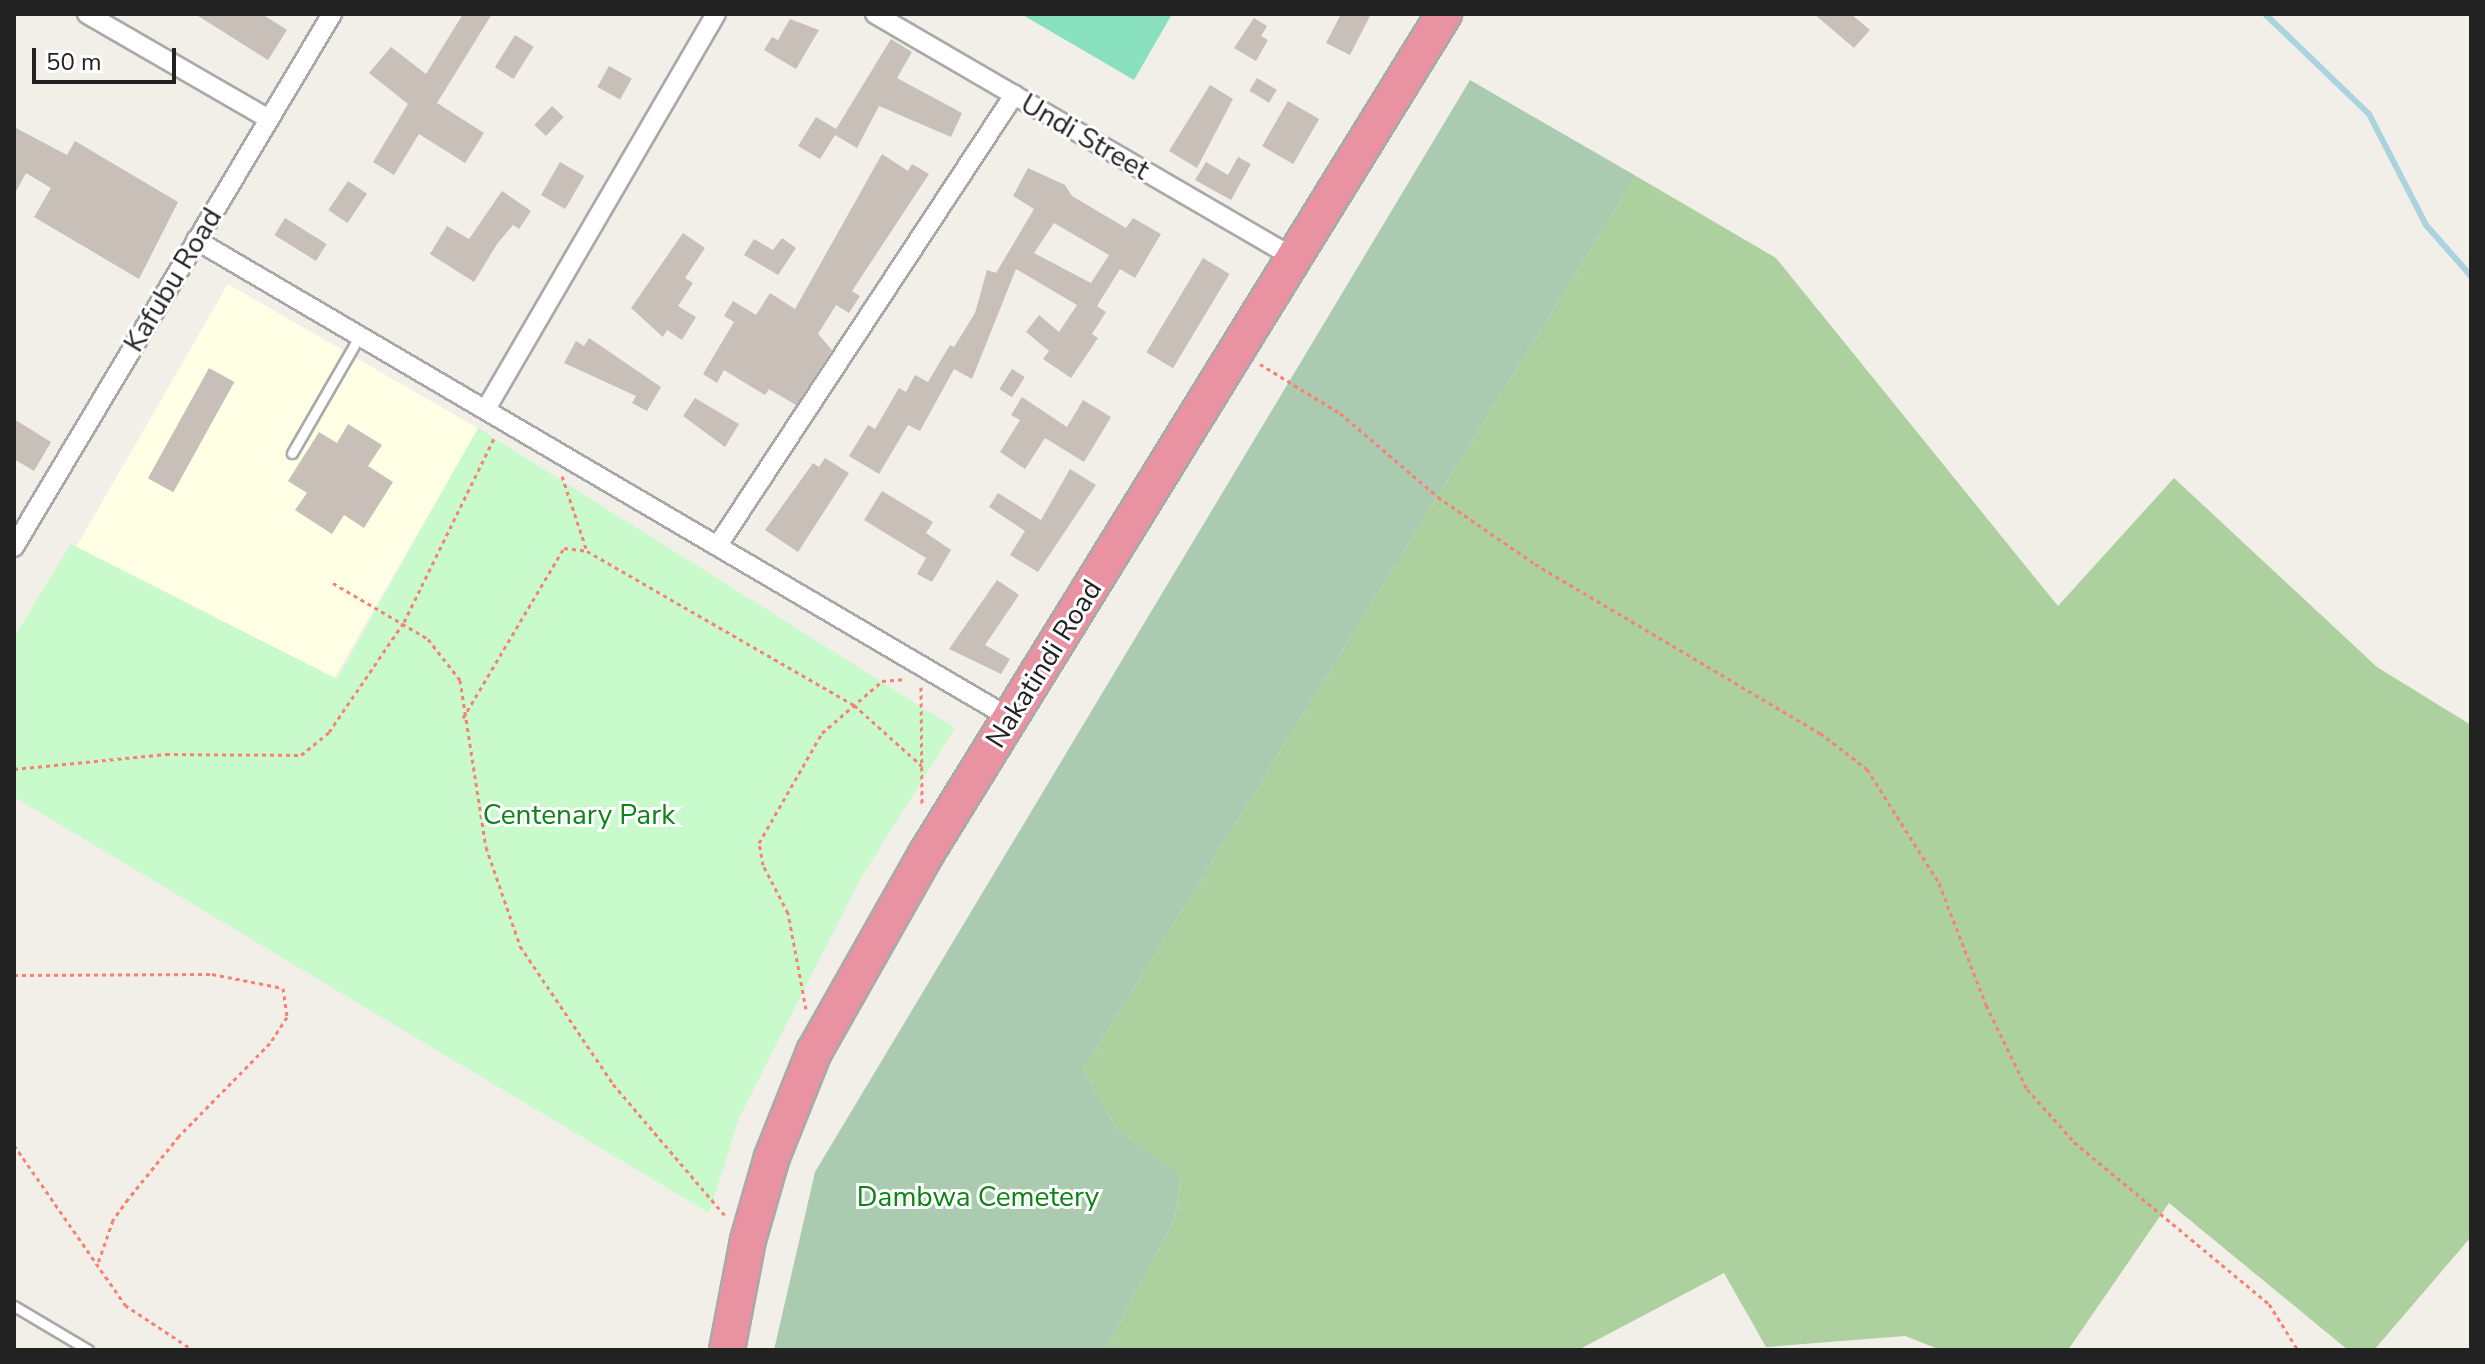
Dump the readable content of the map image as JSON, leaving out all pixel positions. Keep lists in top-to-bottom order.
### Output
{
  "streets": {
    "highway": ["Nakatindi Road"],
    "street": ["Undi Street", "Kafubu Road"]
  },
  "crossings": [
    ["Undi Street", "Nakatindi Road"]
  ],
  "parks": ["Centenary Park", "Dambwa Cemetery"],
  "scale_bar": "50 m"
}
